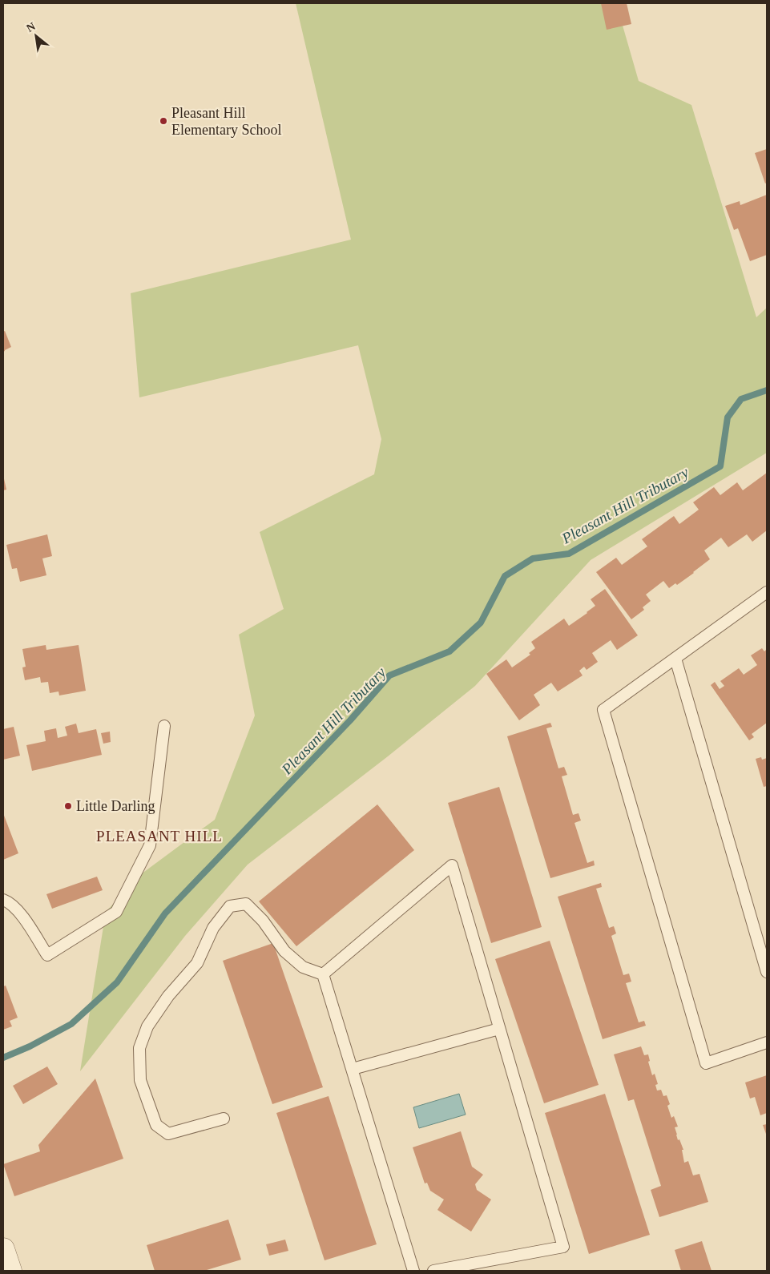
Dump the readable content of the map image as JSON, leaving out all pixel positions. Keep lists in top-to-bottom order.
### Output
{
  "districts": ["PLEASANT HILL"],
  "water": ["Pleasant Hill Tributary"],
  "places": ["Pleasant Hill Elementary School", "Little Darling"],
  "north": "top left"
}
